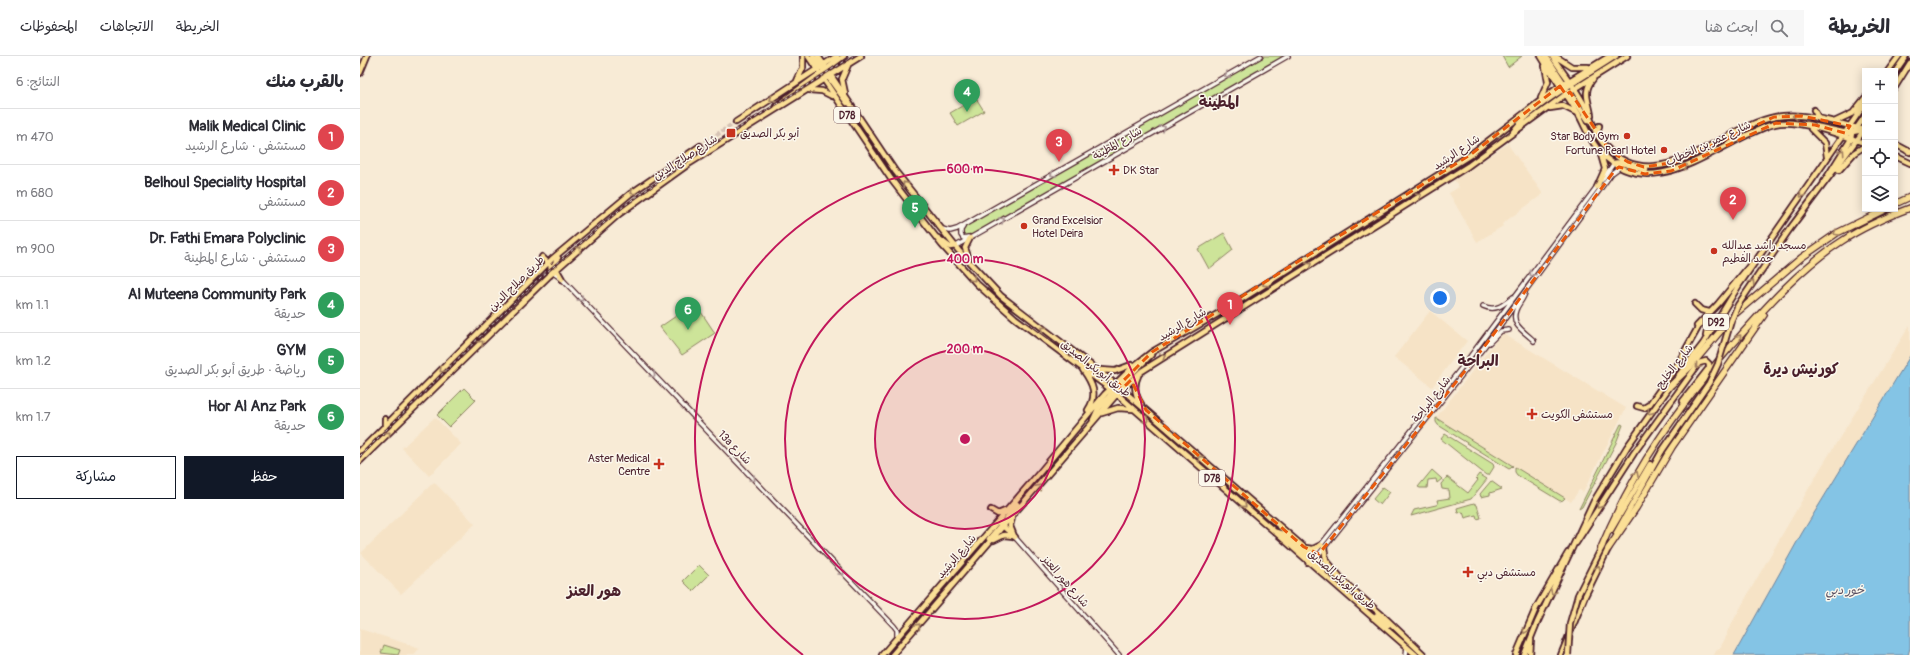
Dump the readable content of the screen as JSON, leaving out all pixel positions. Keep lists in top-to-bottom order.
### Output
{
  "streets": {
    "main road": [
      "D78",
      "شارع عمر بن الخطاب",
      "شارع الرشيد",
      "شارع صلاح الدين",
      "طريق صلاح الدين",
      "D92",
      "شارع الخليج",
      "طريق أبو بكر الصديق"
    ],
    "street": [
      "شارع المطينة",
      "شارع البراحة",
      "13a شارع",
      "شارع هور العنز"
    ]
  },
  "crossings": [
    ["شارع المطينة", "طريق أبو بكر الصديق"],
    ["شارع عمر بن الخطاب", "شارع الرشيد"],
    ["شارع عمر بن الخطاب", "شارع الخليج"],
    ["شارع عمر بن الخطاب", "شارع البراحة"],
    ["شارع الرشيد", "طريق أبو بكر الصديق"],
    ["شارع الرشيد", "13a شارع"],
    ["شارع صلاح الدين", "طريق صلاح الدين"],
    ["شارع صلاح الدين", "طريق أبو بكر الصديق"],
    ["طريق أبو بكر الصديق", "شارع البراحة"]
  ],
  "one_way": ["13a شارع"],
  "districts": [
    "المطينة",
    "البراحة",
    "كورنيش ديرة",
    "هور العنز"
  ],
  "water": ["خور دبي"],
  "places": {
    "transit": ["أبو بكر الصديق"],
    "other": [
      "Star Body Gym",
      "Fortune Pearl Hotel",
      "Grand Excelsior Hotel Deira",
      "مسجد راشد عبدالله حمد الفطيم"
    ],
    "health": [
      "DK Star",
      "مستشفى الكويت",
      "Aster Medical Centre",
      "مستشفى دبي"
    ]
  },
  "page": {
    "header": "الخريطة",
    "search": "ابحث هنا",
    "nav": ["الخريطة", "الاتجاهات", "المحفوظات"],
    "heading": ["بالقرب منك", "النتائج: 6"],
    "map_buttons": ["+", "−"],
    "pins": [
      "4",
      "3",
      "2",
      "5",
      "1",
      "6"
    ],
    "list": [
      {
        "mark": "1",
        "name": "Malik Medical Clinic",
        "note": "مستشفى · شارع الرشيد",
        "value": "470 m"
      },
      {
        "mark": "2",
        "name": "Belhoul Speciality Hospital",
        "note": "مستشفى",
        "value": "680 m"
      },
      {
        "mark": "3",
        "name": "Dr. Fathi Emara Polyclinic",
        "note": "مستشفى · شارع المطينة",
        "value": "900 m"
      },
      {
        "mark": "4",
        "name": "Al Muteena Community Park",
        "note": "حديقة",
        "value": "1.1 km"
      },
      {
        "mark": "5",
        "name": "GYM",
        "note": "رياضة · طريق أبو بكر الصديق",
        "value": "1.2 km"
      },
      {
        "mark": "6",
        "name": "Hor Al Anz Park",
        "note": "حديقة",
        "value": "1.7 km"
      }
    ],
    "buttons": ["حفظ", "مشاركة"]
  },
  "rings": ["600 m", "400 m", "200 m"]
}
